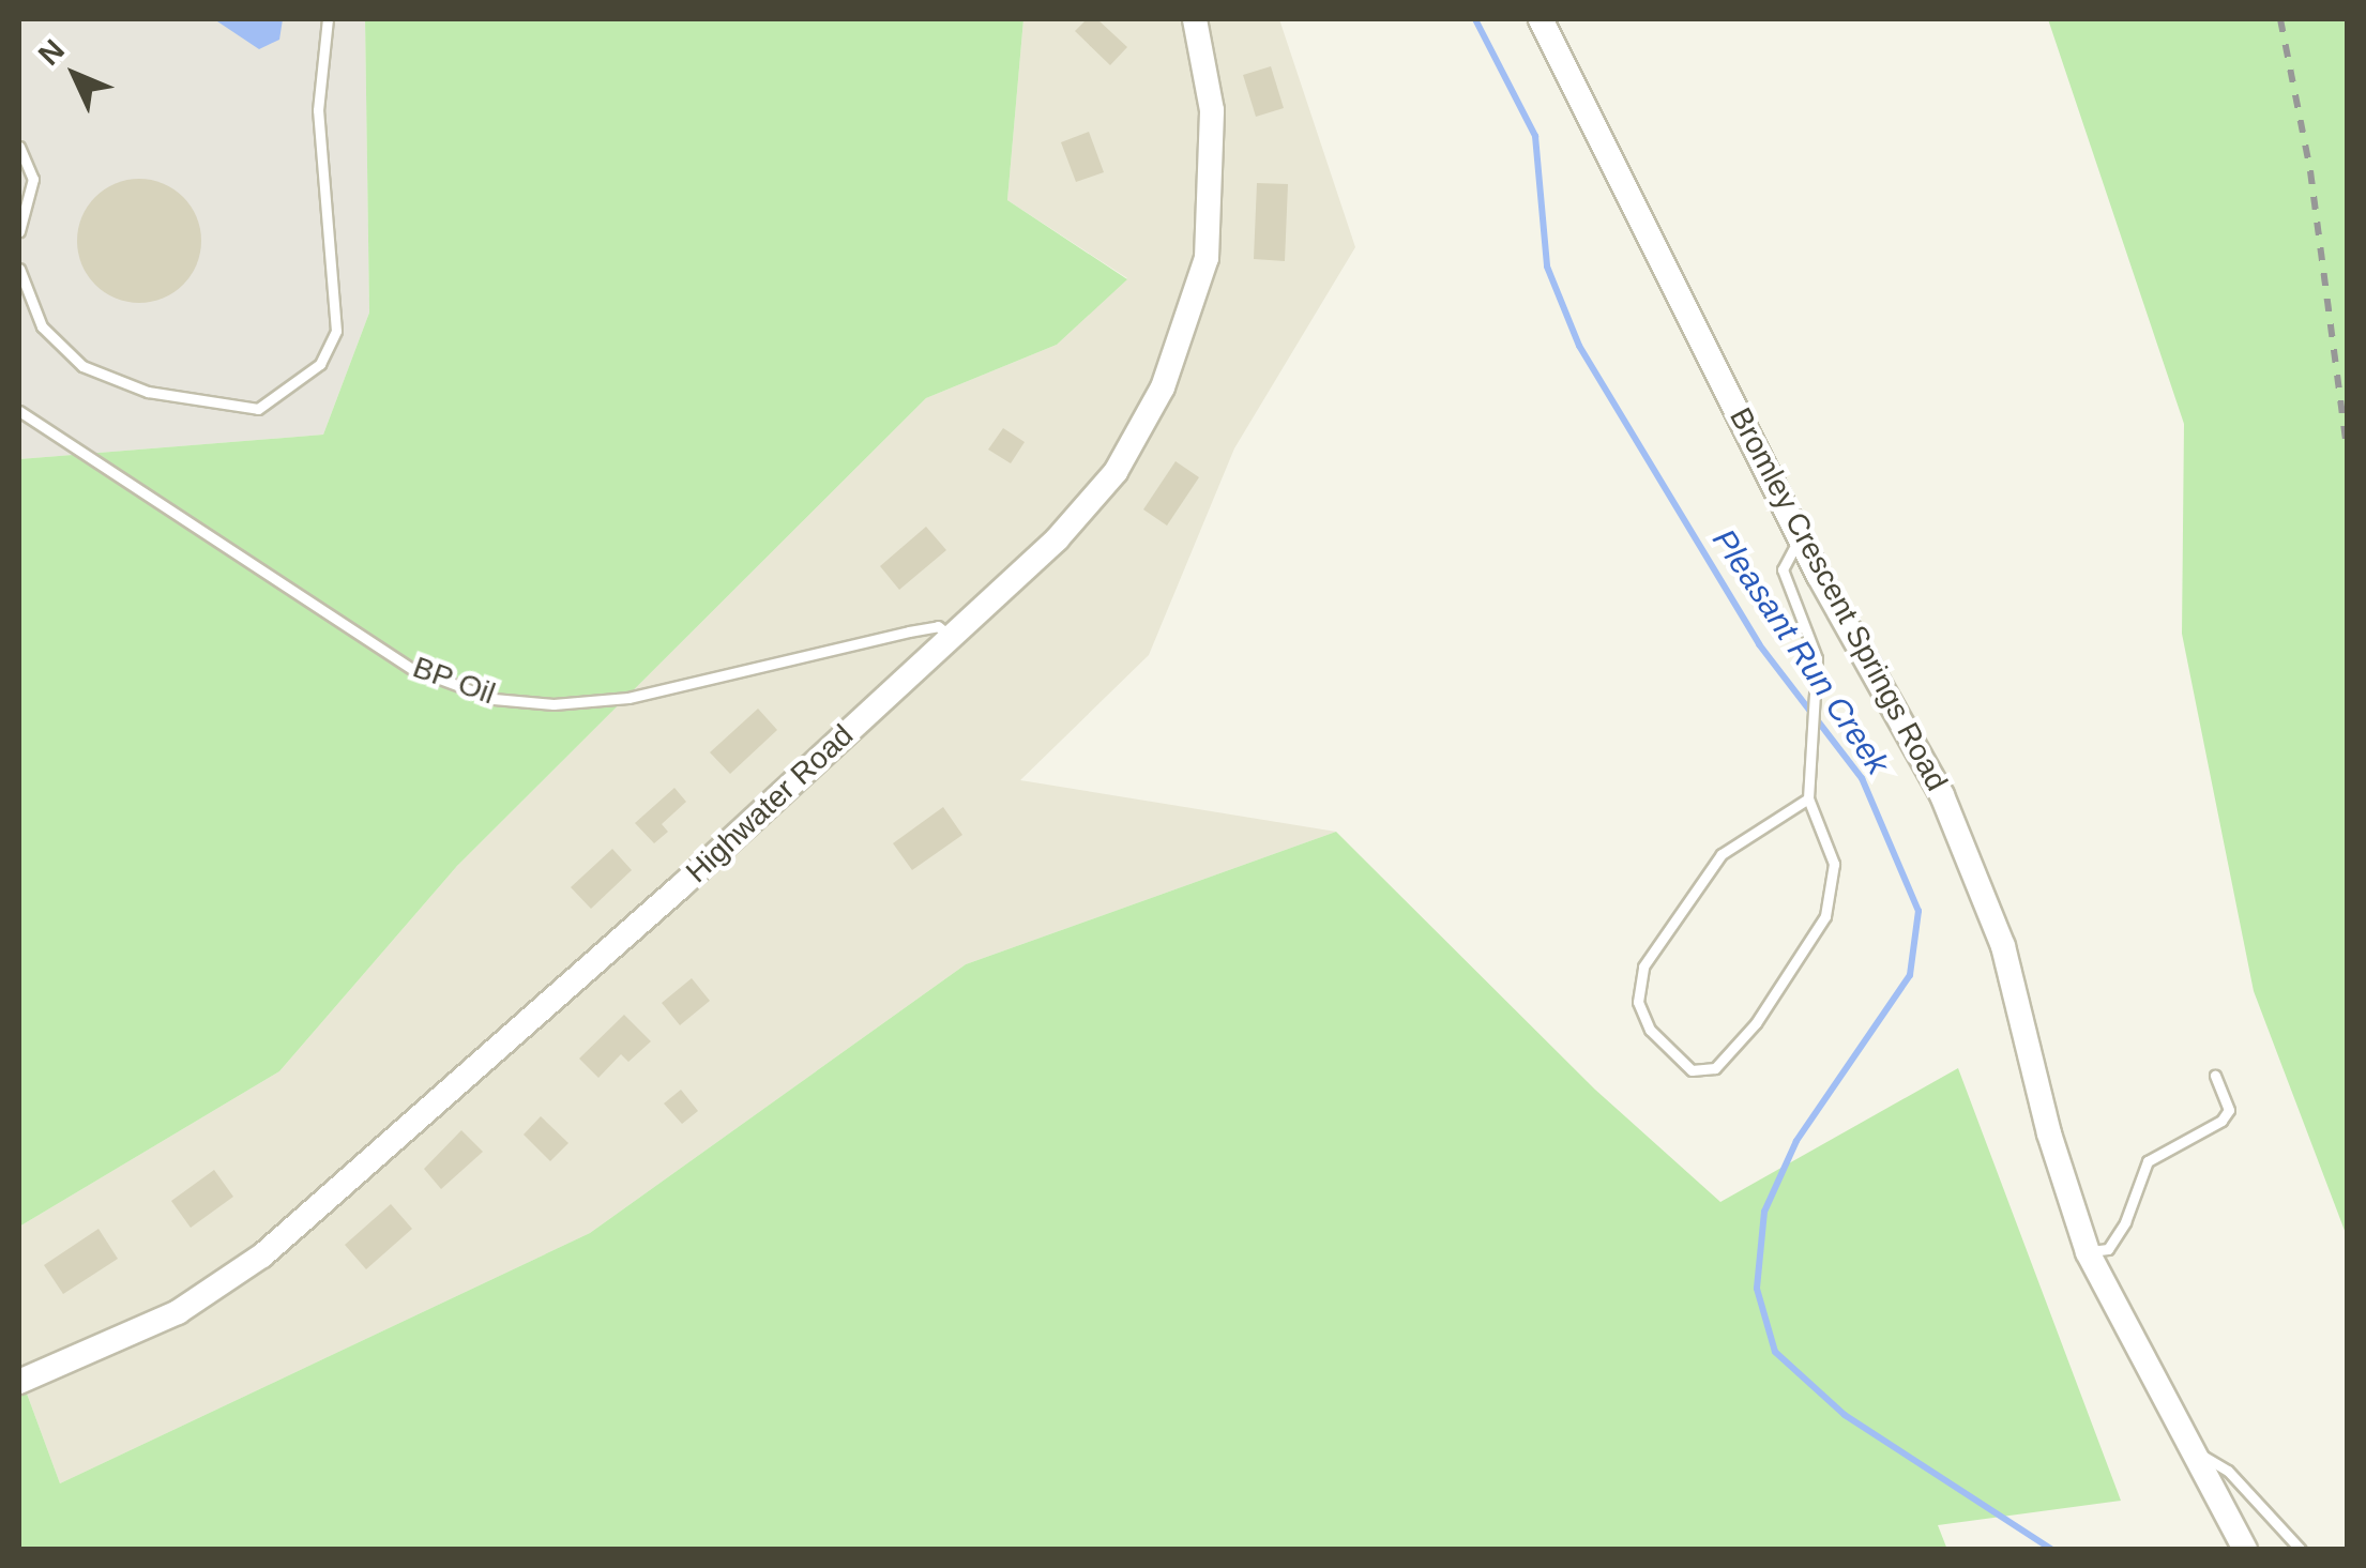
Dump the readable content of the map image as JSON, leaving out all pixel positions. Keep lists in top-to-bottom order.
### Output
{
  "streets": {
    "street": ["Bromley Crescent Springs Road", "Highwater Road"],
    "lane": ["BP Oil"]
  },
  "crossings": [
    ["BP Oil", "Highwater Road"]
  ],
  "water": ["Pleasant Run Creek"],
  "north": "top left"
}
